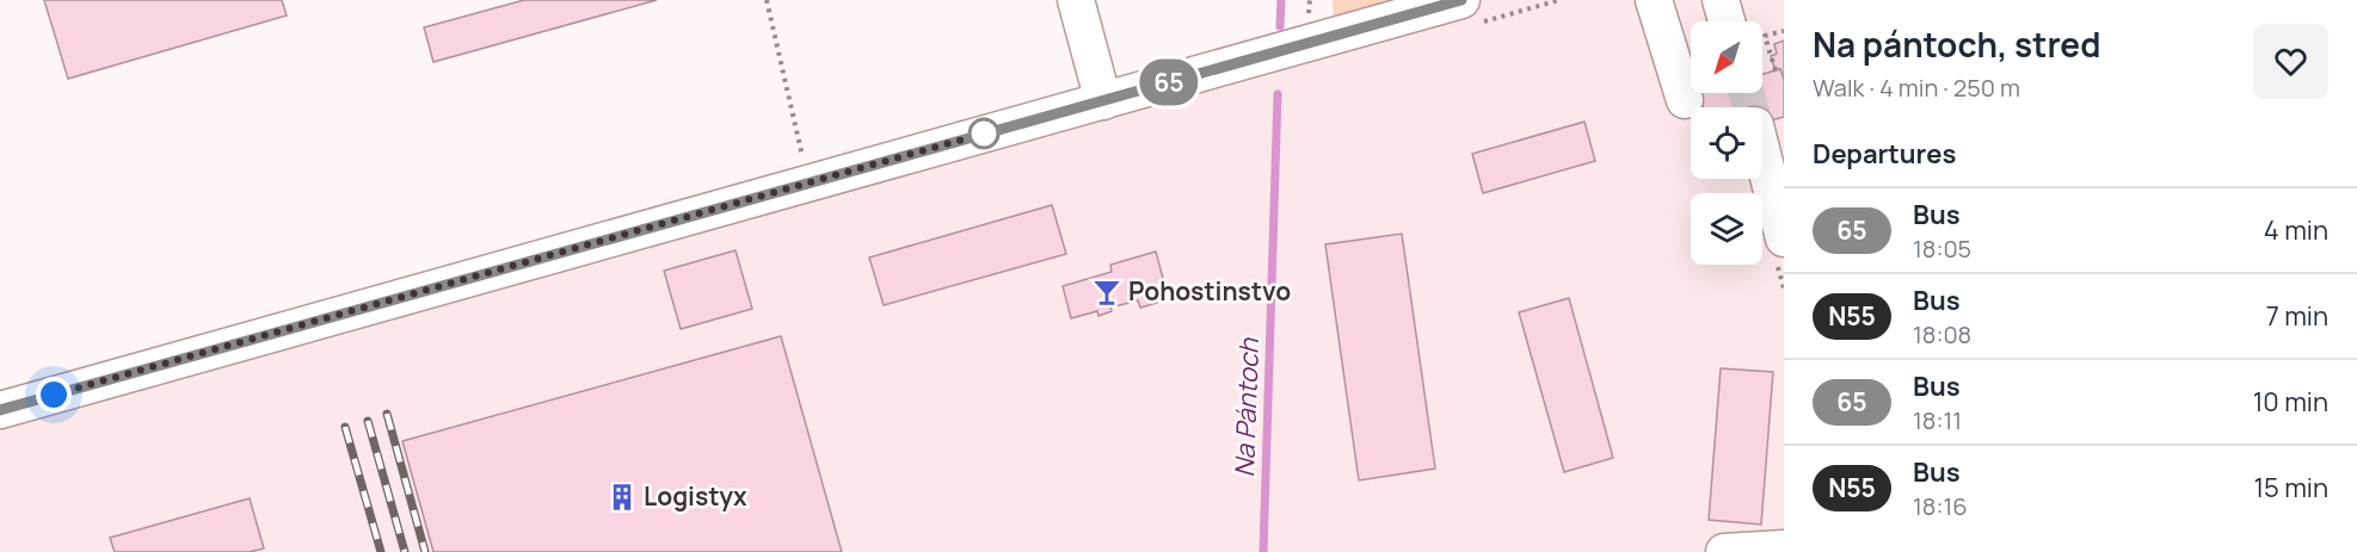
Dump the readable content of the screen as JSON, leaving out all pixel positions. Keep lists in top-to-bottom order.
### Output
{
  "water": ["Na Pántoch"],
  "places": {
    "bar": ["Pohostinstvo"],
    "building": ["Logistyx"]
  },
  "lines": ["bus line 65"],
  "north": "bottom left",
  "page": {
    "on_map": "65",
    "heading": [
      ["Na pántoch, stred", "Walk · 4 min · 250 m"],
      "Departures"
    ],
    "list": [
      {
        "mark": "65",
        "name": "Bus",
        "note": "18:05",
        "value": "4 min"
      },
      {
        "mark": "N55",
        "name": "Bus",
        "note": "18:08",
        "value": "7 min"
      },
      {
        "mark": "65",
        "name": "Bus",
        "note": "18:11",
        "value": "10 min"
      },
      {
        "mark": "N55",
        "name": "Bus",
        "note": "18:16",
        "value": "15 min"
      }
    ]
  }
}
